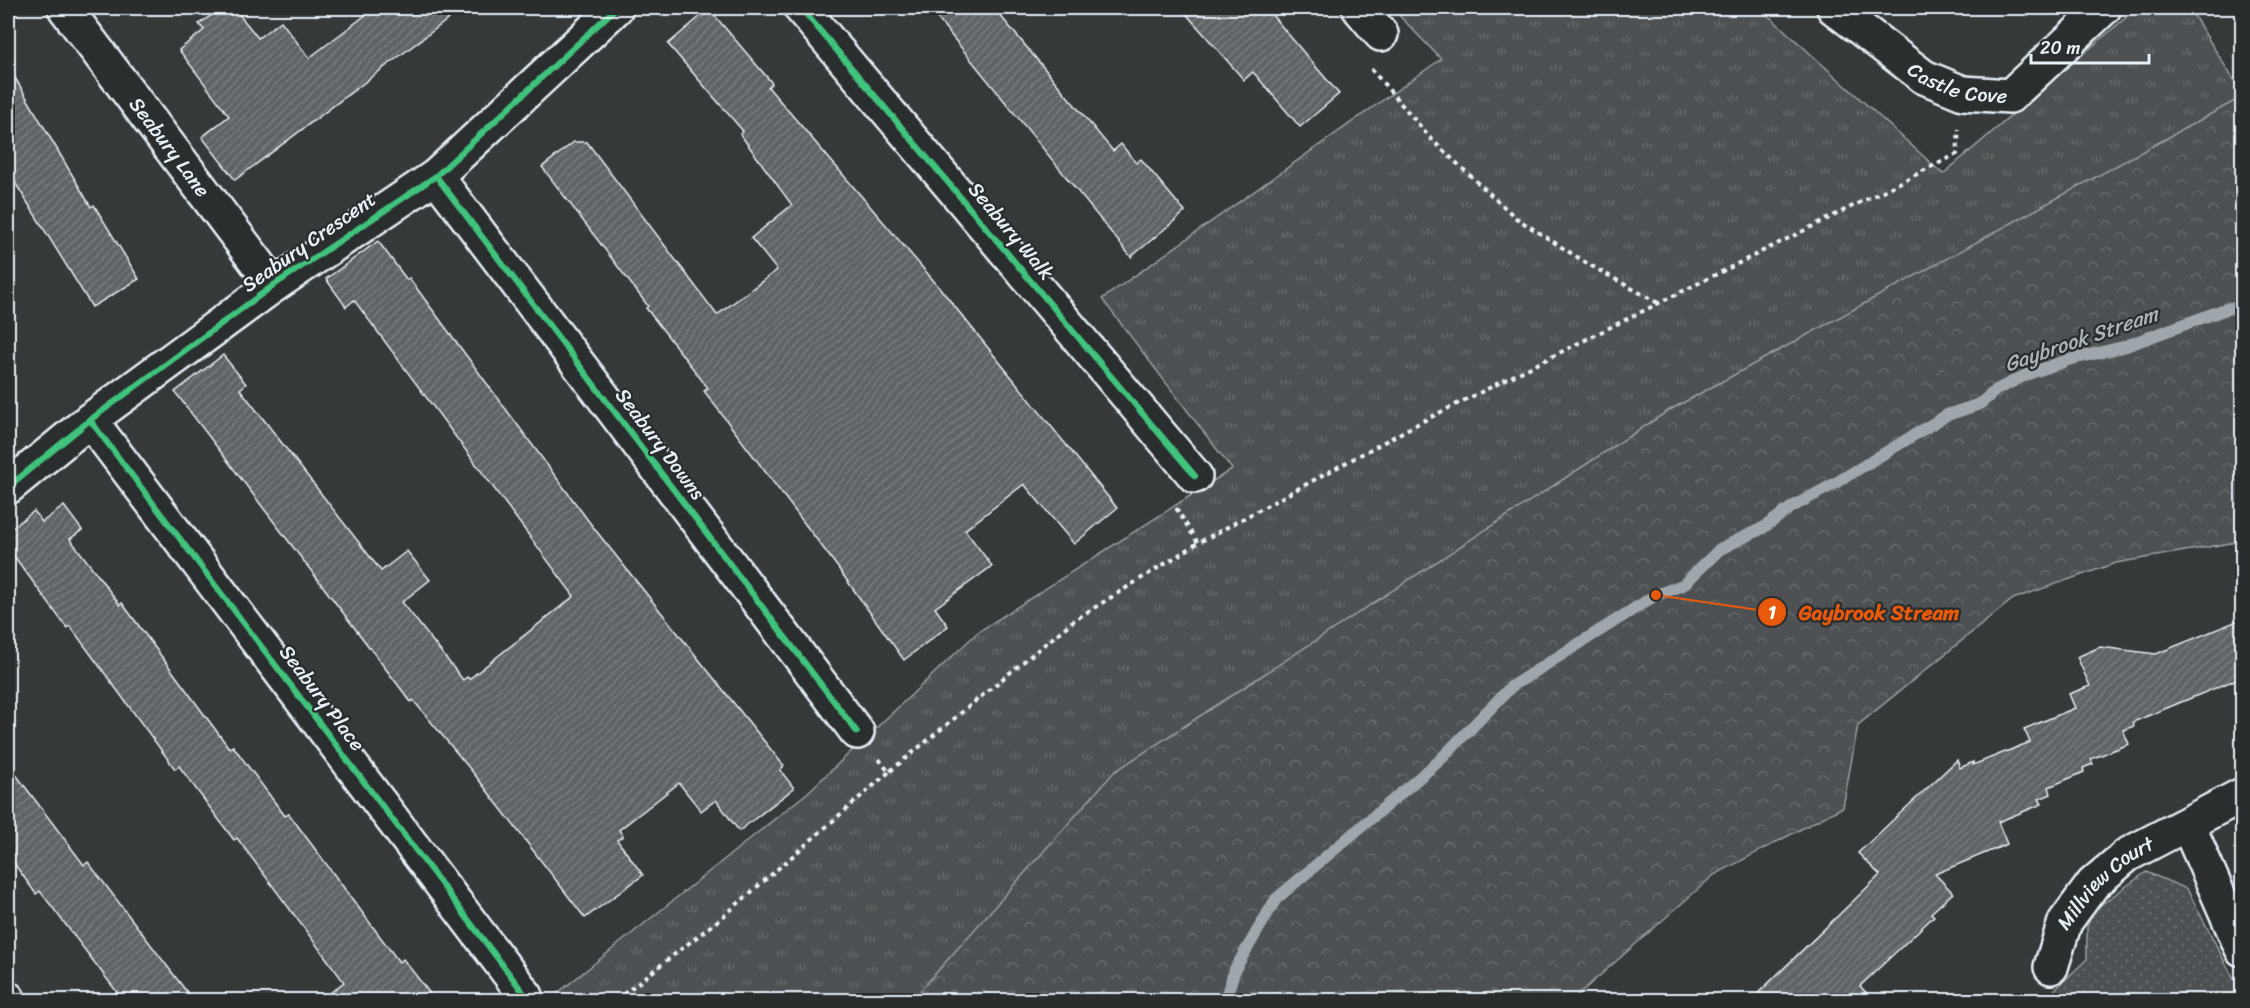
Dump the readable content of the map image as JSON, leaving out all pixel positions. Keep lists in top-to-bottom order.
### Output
{
  "streets": {
    "street": [
      "Castle Cove",
      "Seabury Lane",
      "Seabury Walk",
      "Seabury Crescent",
      "Seabury Downs",
      "Seabury Place",
      "Millview Court"
    ]
  },
  "crossings": [
    ["Seabury Lane", "Seabury Crescent"],
    ["Seabury Crescent", "Seabury Downs"],
    ["Seabury Crescent", "Seabury Place"]
  ],
  "water": ["Gaybrook Stream"],
  "places": ["Gaybrook Stream"],
  "scale_bar": "20 m"
}
